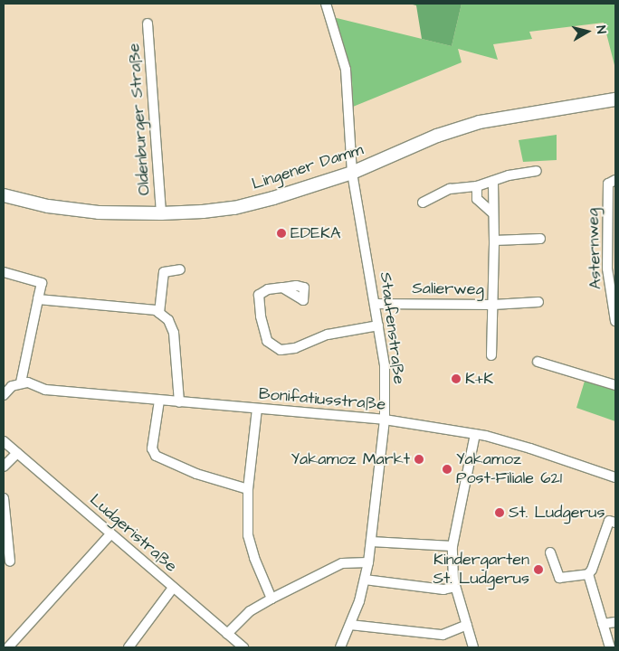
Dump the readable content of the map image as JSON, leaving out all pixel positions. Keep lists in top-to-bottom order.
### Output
{
  "streets": {
    "main road": ["Lingener Damm"],
    "street": [
      "Oldenburger Straße",
      "Asternweg",
      "Salierweg",
      "Staufenstraße",
      "Bonifatiusstraße",
      "Ludgeristraße"
    ]
  },
  "crossings": [
    ["Oldenburger Straße", "Lingener Damm"],
    ["Lingener Damm", "Staufenstraße"],
    ["Salierweg", "Staufenstraße"],
    ["Staufenstraße", "Bonifatiusstraße"]
  ],
  "places": [
    "EDEKA",
    "K+K",
    "Yakamoz Markt",
    "Yakamoz Post-Filiale 621",
    "St. Ludgerus",
    "Kindergarten St. Ludgerus"
  ],
  "north": "right"
}
